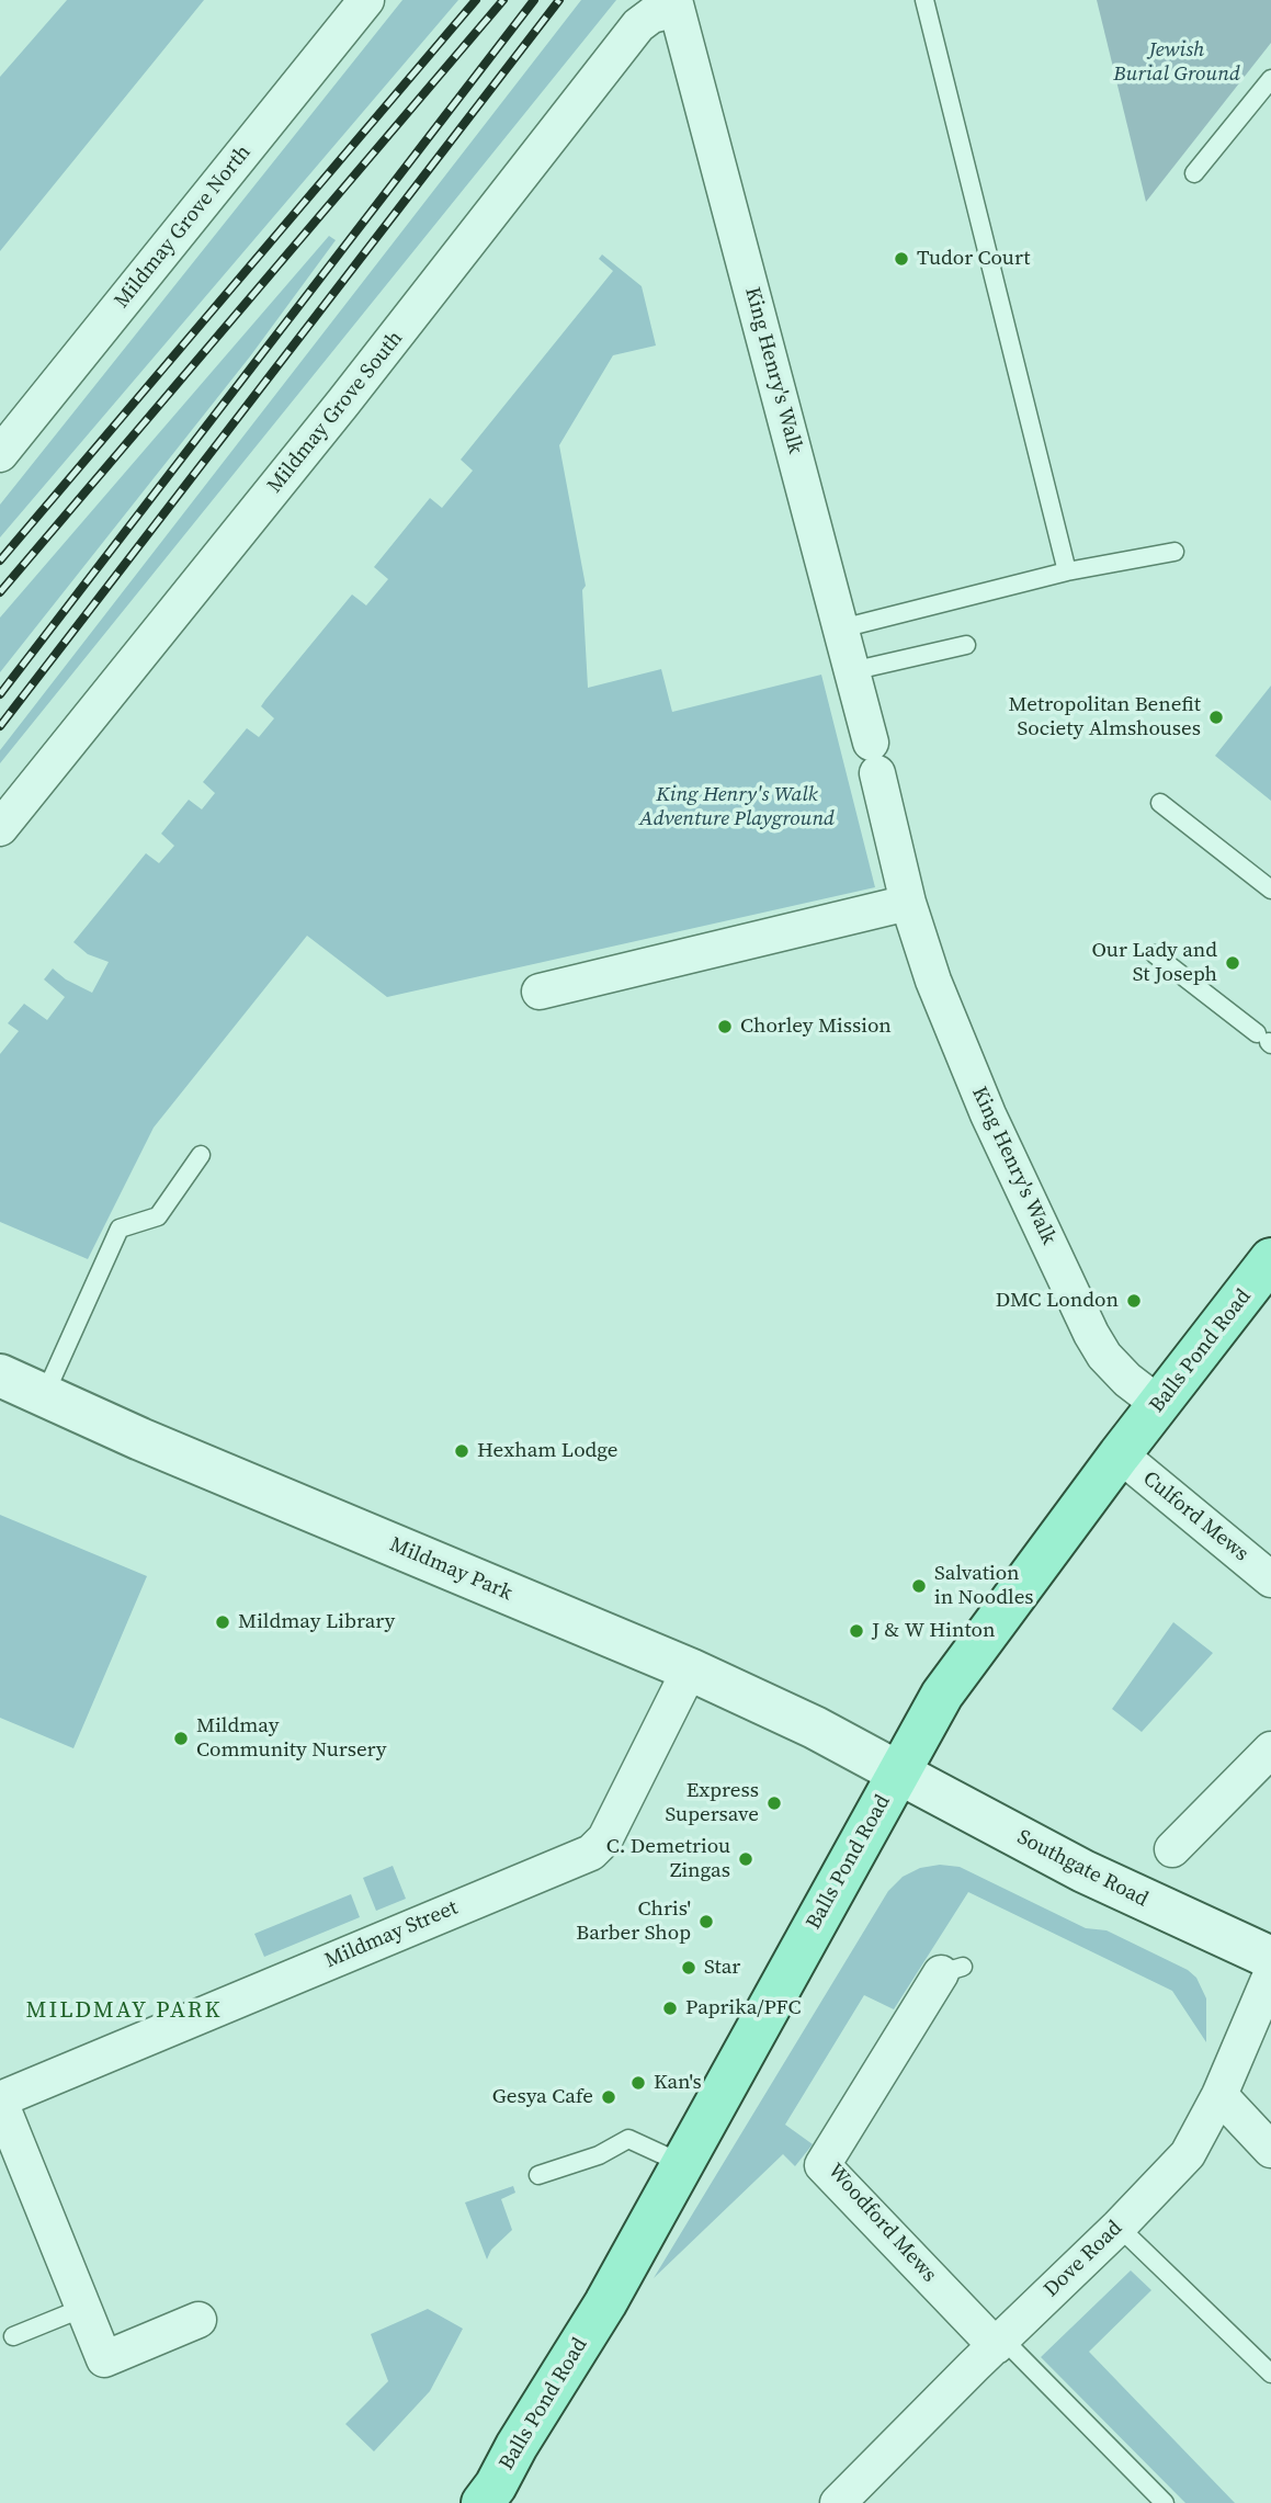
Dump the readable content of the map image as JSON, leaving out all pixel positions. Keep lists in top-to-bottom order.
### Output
{
  "streets": {
    "main road": ["Balls Pond Road"],
    "street": [
      "Mildmay Grove North",
      "King Henry's Walk",
      "Mildmay Grove South",
      "Culford Mews",
      "Mildmay Park",
      "Southgate Road",
      "Mildmay Street",
      "Woodford Mews",
      "Dove Road"
    ]
  },
  "crossings": [
    ["King Henry's Walk", "Mildmay Grove South"],
    ["King Henry's Walk", "Balls Pond Road"],
    ["Balls Pond Road", "Culford Mews"],
    ["Balls Pond Road", "Mildmay Park"],
    ["Balls Pond Road", "Southgate Road"],
    ["Mildmay Park", "Southgate Road"],
    ["Mildmay Park", "Mildmay Street"],
    ["Woodford Mews", "Dove Road"]
  ],
  "districts": ["MILDMAY PARK"],
  "parks": ["Jewish Burial Ground", "King Henry's Walk Adventure Playground"],
  "places": [
    "Tudor Court",
    "Metropolitan Benefit Society Almshouses",
    "Our Lady and St Joseph",
    "Chorley Mission",
    "DMC London",
    "Hexham Lodge",
    "Salvation in Noodles",
    "Mildmay Library",
    "J & W Hinton",
    "Mildmay Community Nursery",
    "Express Supersave",
    "C. Demetriou Zingas",
    "Chris' Barber Shop",
    "Star",
    "Paprika/PFC",
    "Kan's",
    "Gesya Cafe"
  ]
}
